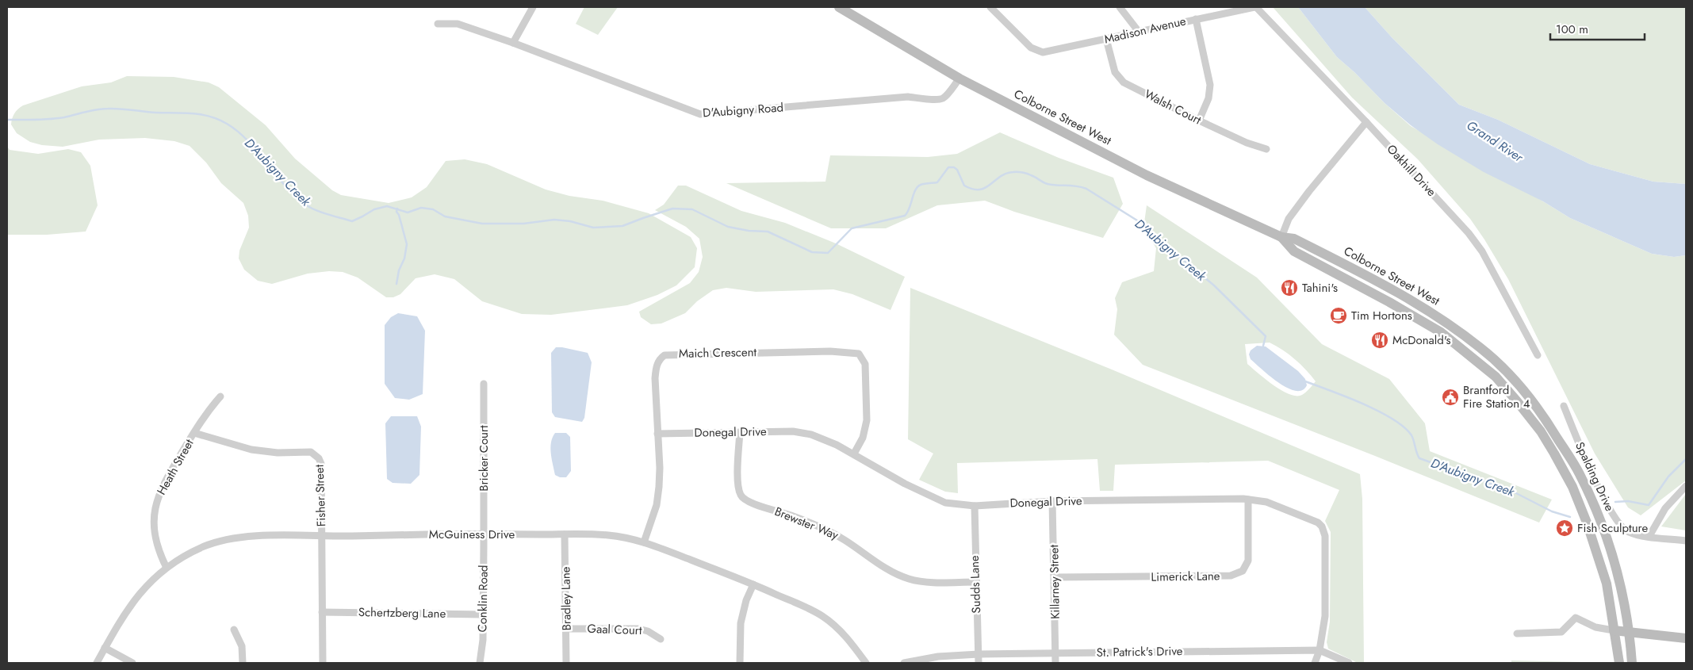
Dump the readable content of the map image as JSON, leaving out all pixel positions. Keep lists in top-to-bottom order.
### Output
{
  "streets": {
    "main road": ["Colborne Street West"],
    "street": [
      "Madison Avenue",
      "Walsh Court",
      "D'Aubigny Road",
      "Oakhill Drive",
      "Maich Crescent",
      "Donegal Drive",
      "Bricker Court",
      "Heath Street",
      "Spalding Drive",
      "Fisher Street",
      "Brewster Way",
      "McGuiness Drive",
      "Limerick Lane",
      "Killarney Street",
      "Sudds Lane",
      "Conklin Road",
      "Bradley Lane",
      "Schertzberg Lane",
      "Gaal Court",
      "St. Patrick's Drive"
    ]
  },
  "crossings": [
    ["Madison Avenue", "Walsh Court"],
    ["Madison Avenue", "Oakhill Drive"],
    ["D'Aubigny Road", "Colborne Street West"],
    ["Maich Crescent", "Donegal Drive"],
    ["Maich Crescent", "McGuiness Drive"],
    ["Donegal Drive", "Brewster Way"],
    ["Donegal Drive", "Limerick Lane"],
    ["Donegal Drive", "Killarney Street"],
    ["Donegal Drive", "Sudds Lane"],
    ["Donegal Drive", "St. Patrick's Drive"],
    ["Bricker Court", "McGuiness Drive"],
    ["Bricker Court", "Conklin Road"],
    ["Heath Street", "Fisher Street"],
    ["Heath Street", "McGuiness Drive"],
    ["Fisher Street", "McGuiness Drive"],
    ["Fisher Street", "Schertzberg Lane"],
    ["Brewster Way", "Sudds Lane"],
    ["McGuiness Drive", "Conklin Road"],
    ["McGuiness Drive", "Bradley Lane"],
    ["Limerick Lane", "Killarney Street"],
    ["Killarney Street", "St. Patrick's Drive"],
    ["Sudds Lane", "St. Patrick's Drive"],
    ["Conklin Road", "Schertzberg Lane"],
    ["Bradley Lane", "Gaal Court"]
  ],
  "water": ["Grand River", "D'Aubigny Creek"],
  "places": {
    "restaurant": ["Tahini's", "McDonald's"],
    "cafe": ["Tim Hortons"],
    "public building": ["Brantford Fire Station 4"],
    "place": ["Fish Sculpture"]
  },
  "scale_bar": "100 m"
}
